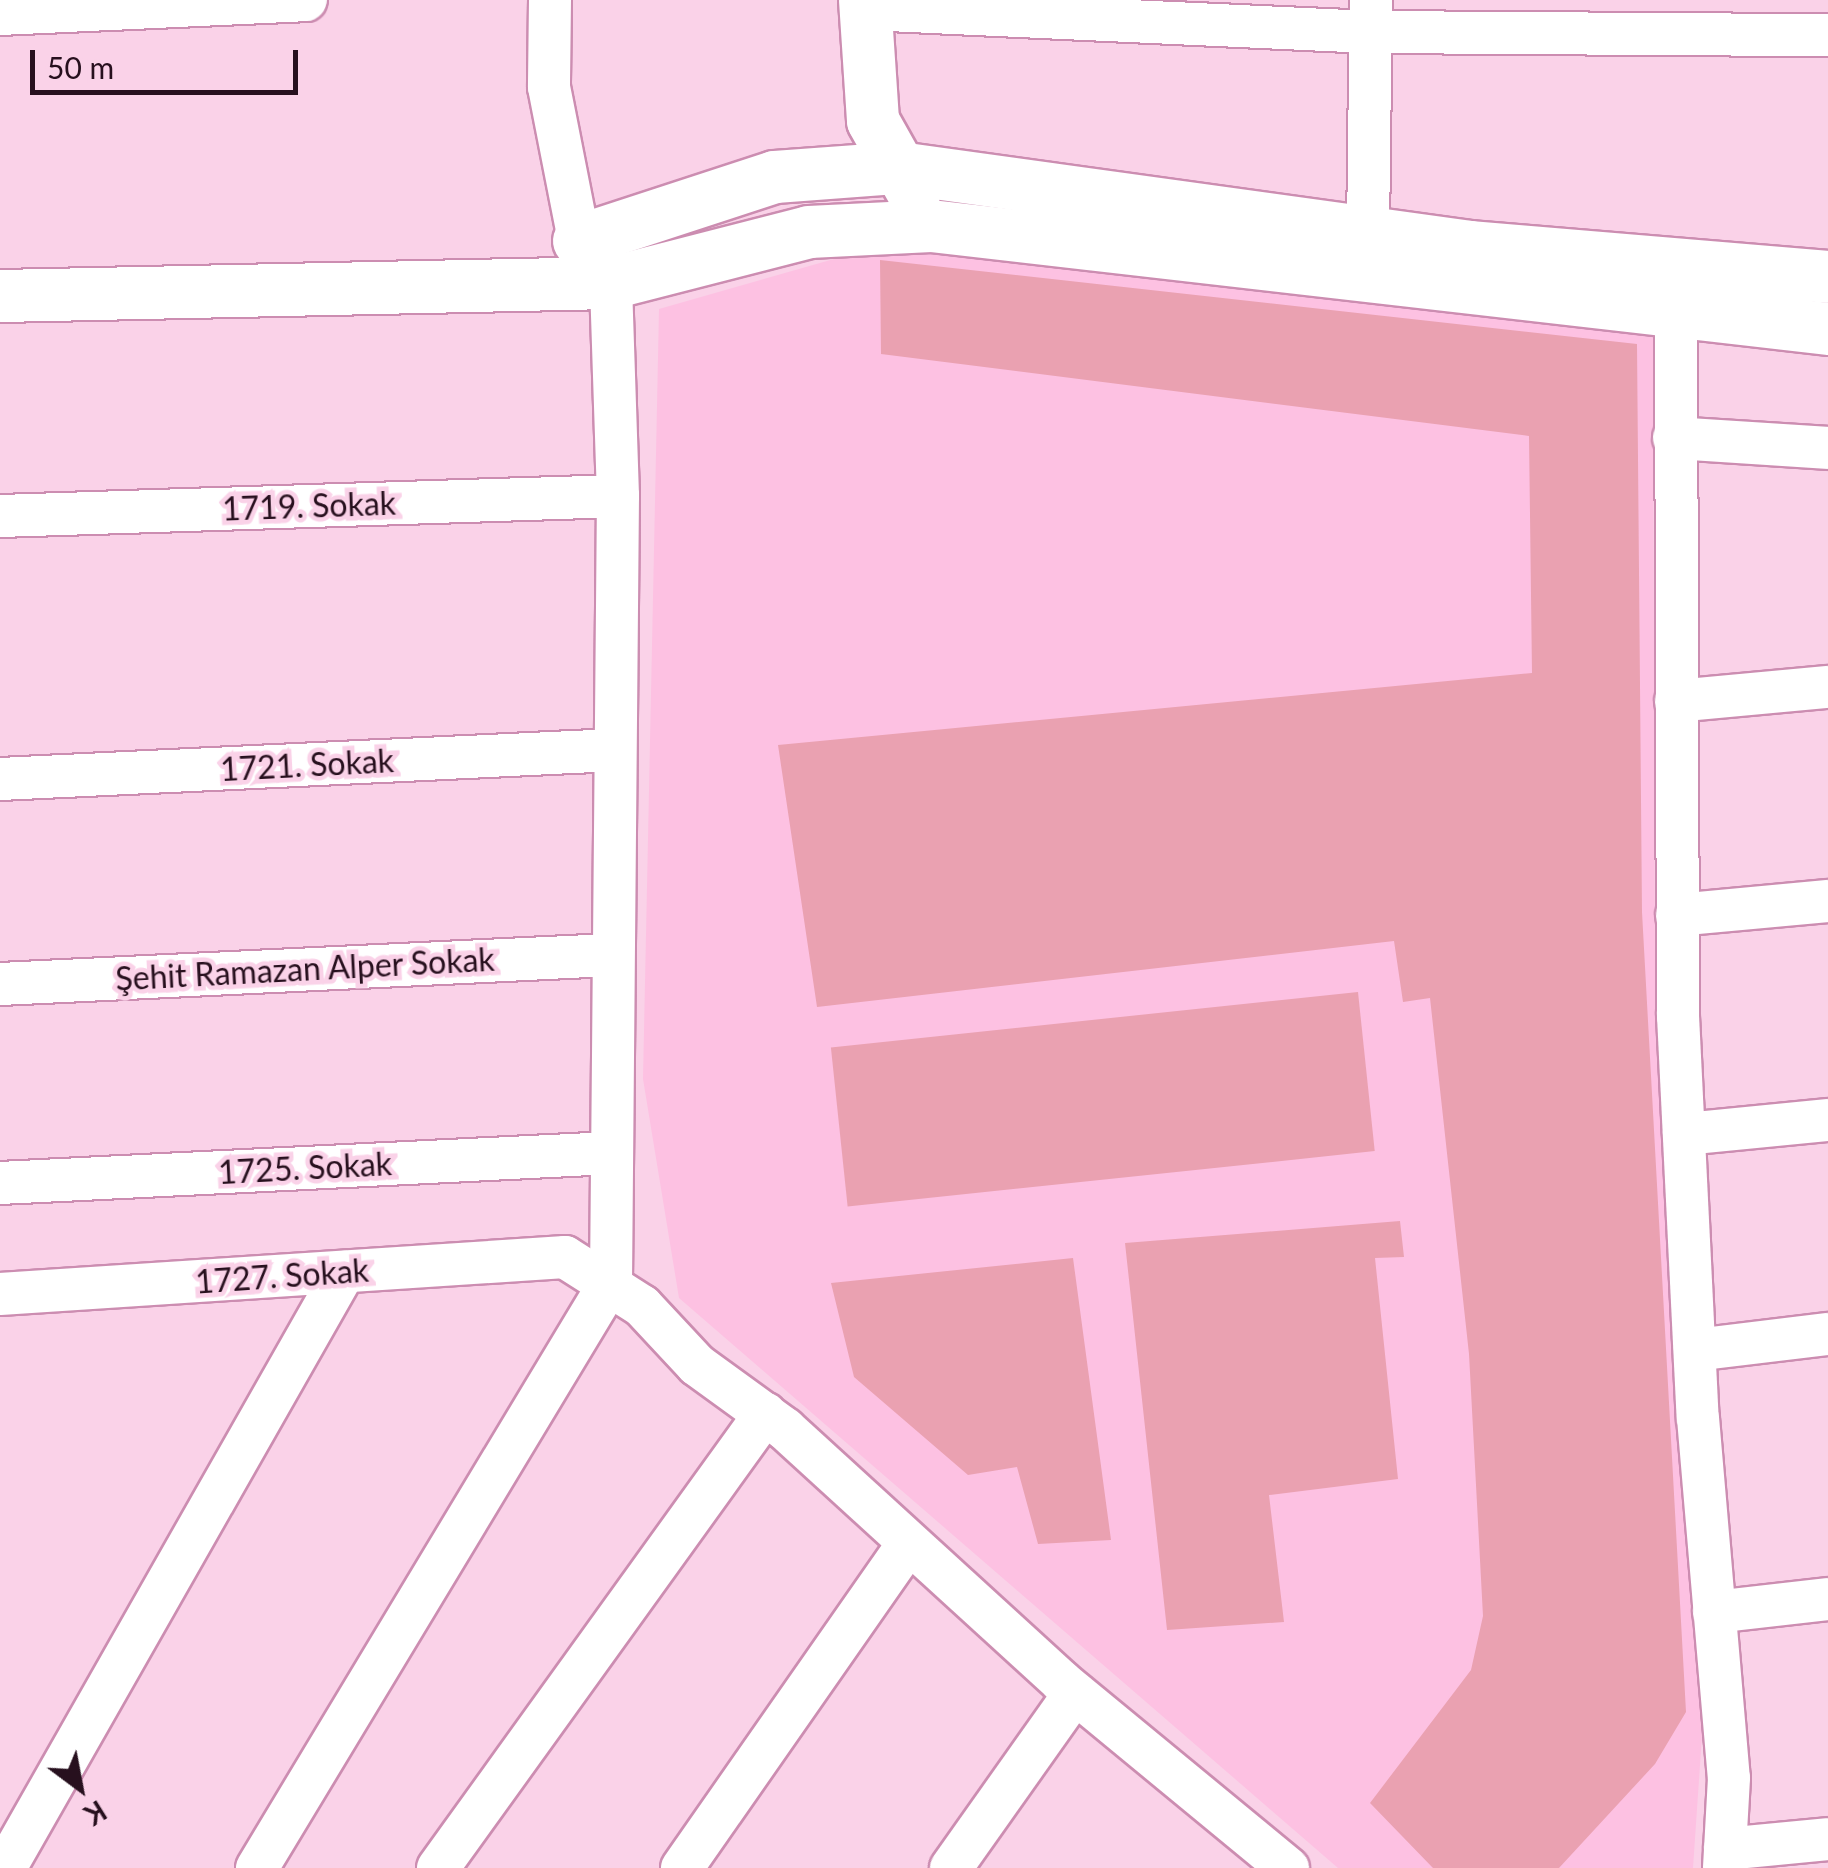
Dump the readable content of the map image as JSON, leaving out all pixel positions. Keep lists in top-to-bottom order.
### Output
{
  "streets": {
    "street": [
      "1719. Sokak",
      "1721. Sokak",
      "Şehit Ramazan Alper Sokak",
      "1725. Sokak",
      "1727. Sokak"
    ]
  },
  "scale_bar": "50 m",
  "north": "bottom right"
}
